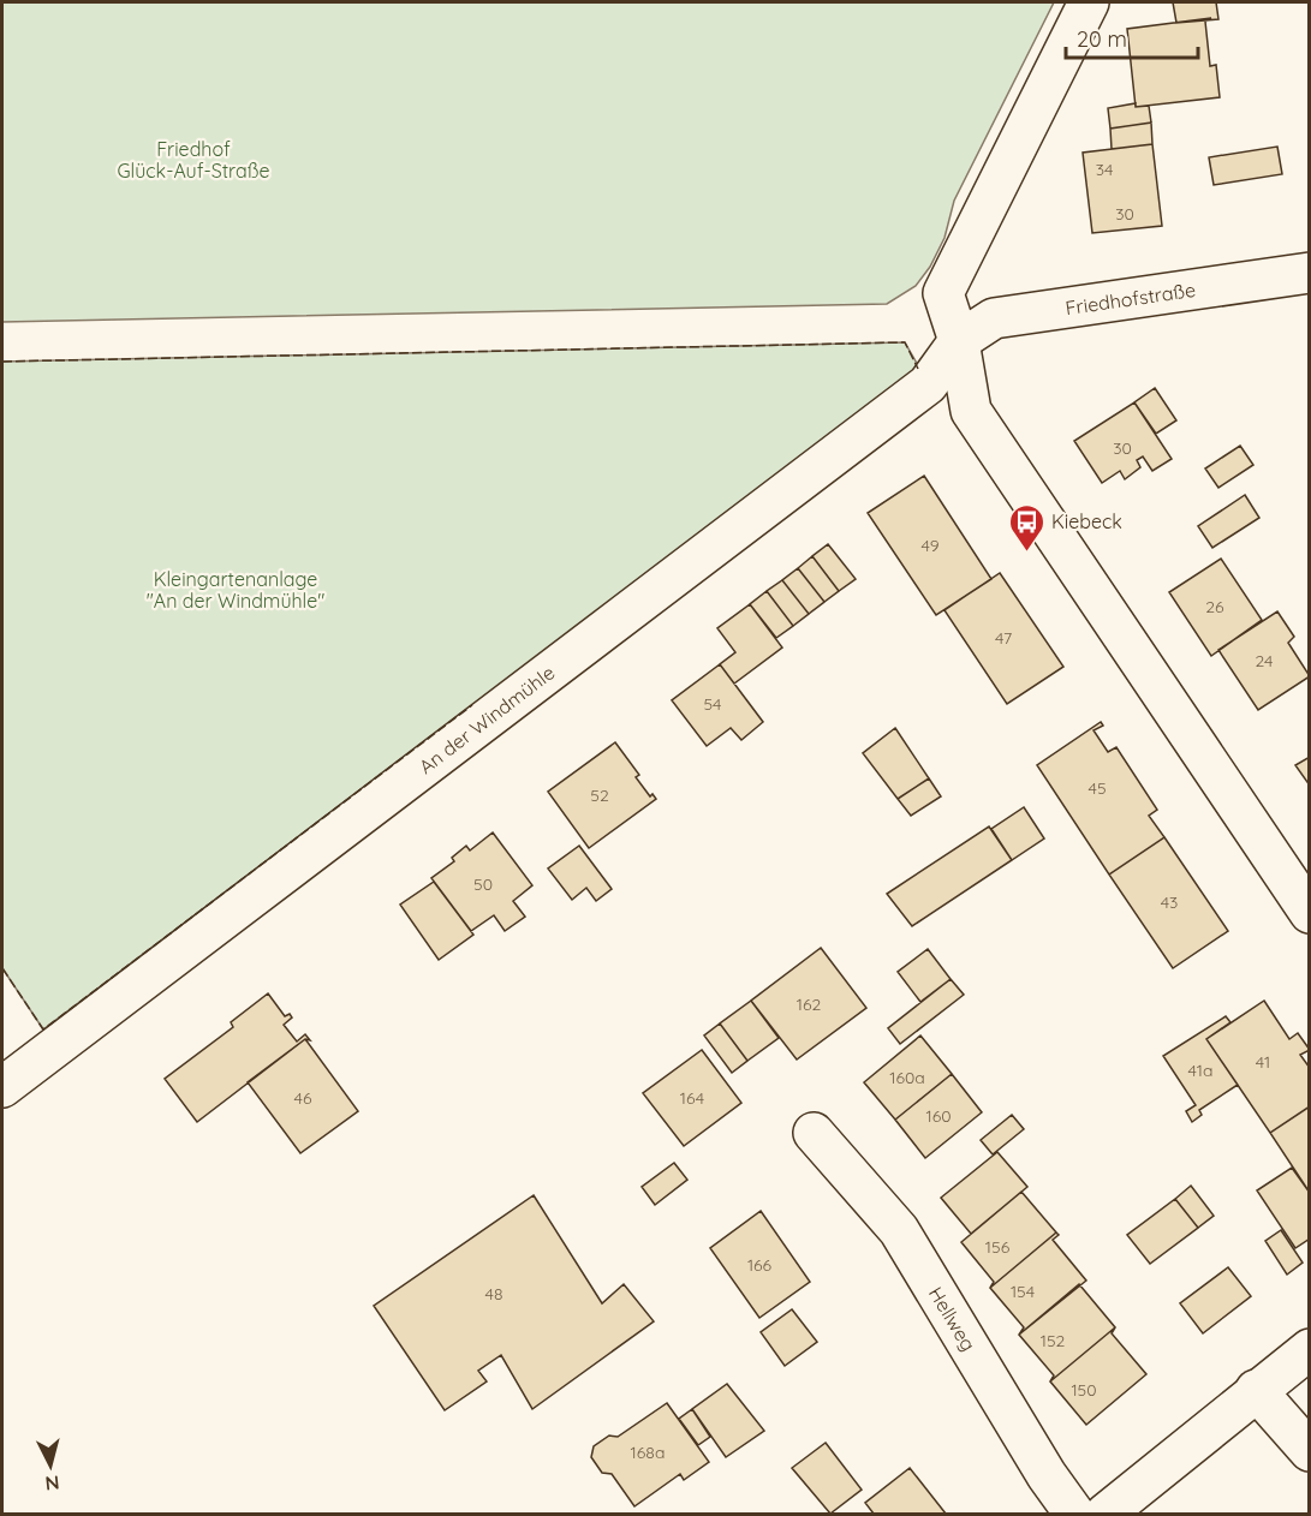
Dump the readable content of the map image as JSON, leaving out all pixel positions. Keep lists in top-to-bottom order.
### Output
{
  "streets": {
    "street": ["Friedhofstraße", "An der Windmühle", "Hellweg"]
  },
  "crossings": [
    ["Friedhofstraße", "An der Windmühle"]
  ],
  "parks": ["Friedhof Glück-Auf-Straße", "Kleingartenanlage \"An der Windmühle\""],
  "places": {
    "bus stop": ["Kiebeck"]
  },
  "house_numbers": [
    "34",
    "30",
    "30",
    "49",
    "26",
    "47",
    "24",
    "54",
    "45",
    "52",
    "50",
    "43",
    "162",
    "41",
    "41a",
    "160a",
    "46",
    "164",
    "160",
    "156",
    "166",
    "154",
    "48",
    "152",
    "150",
    "168a"
  ],
  "scale_bar": "20 m",
  "north": "bottom"
}
